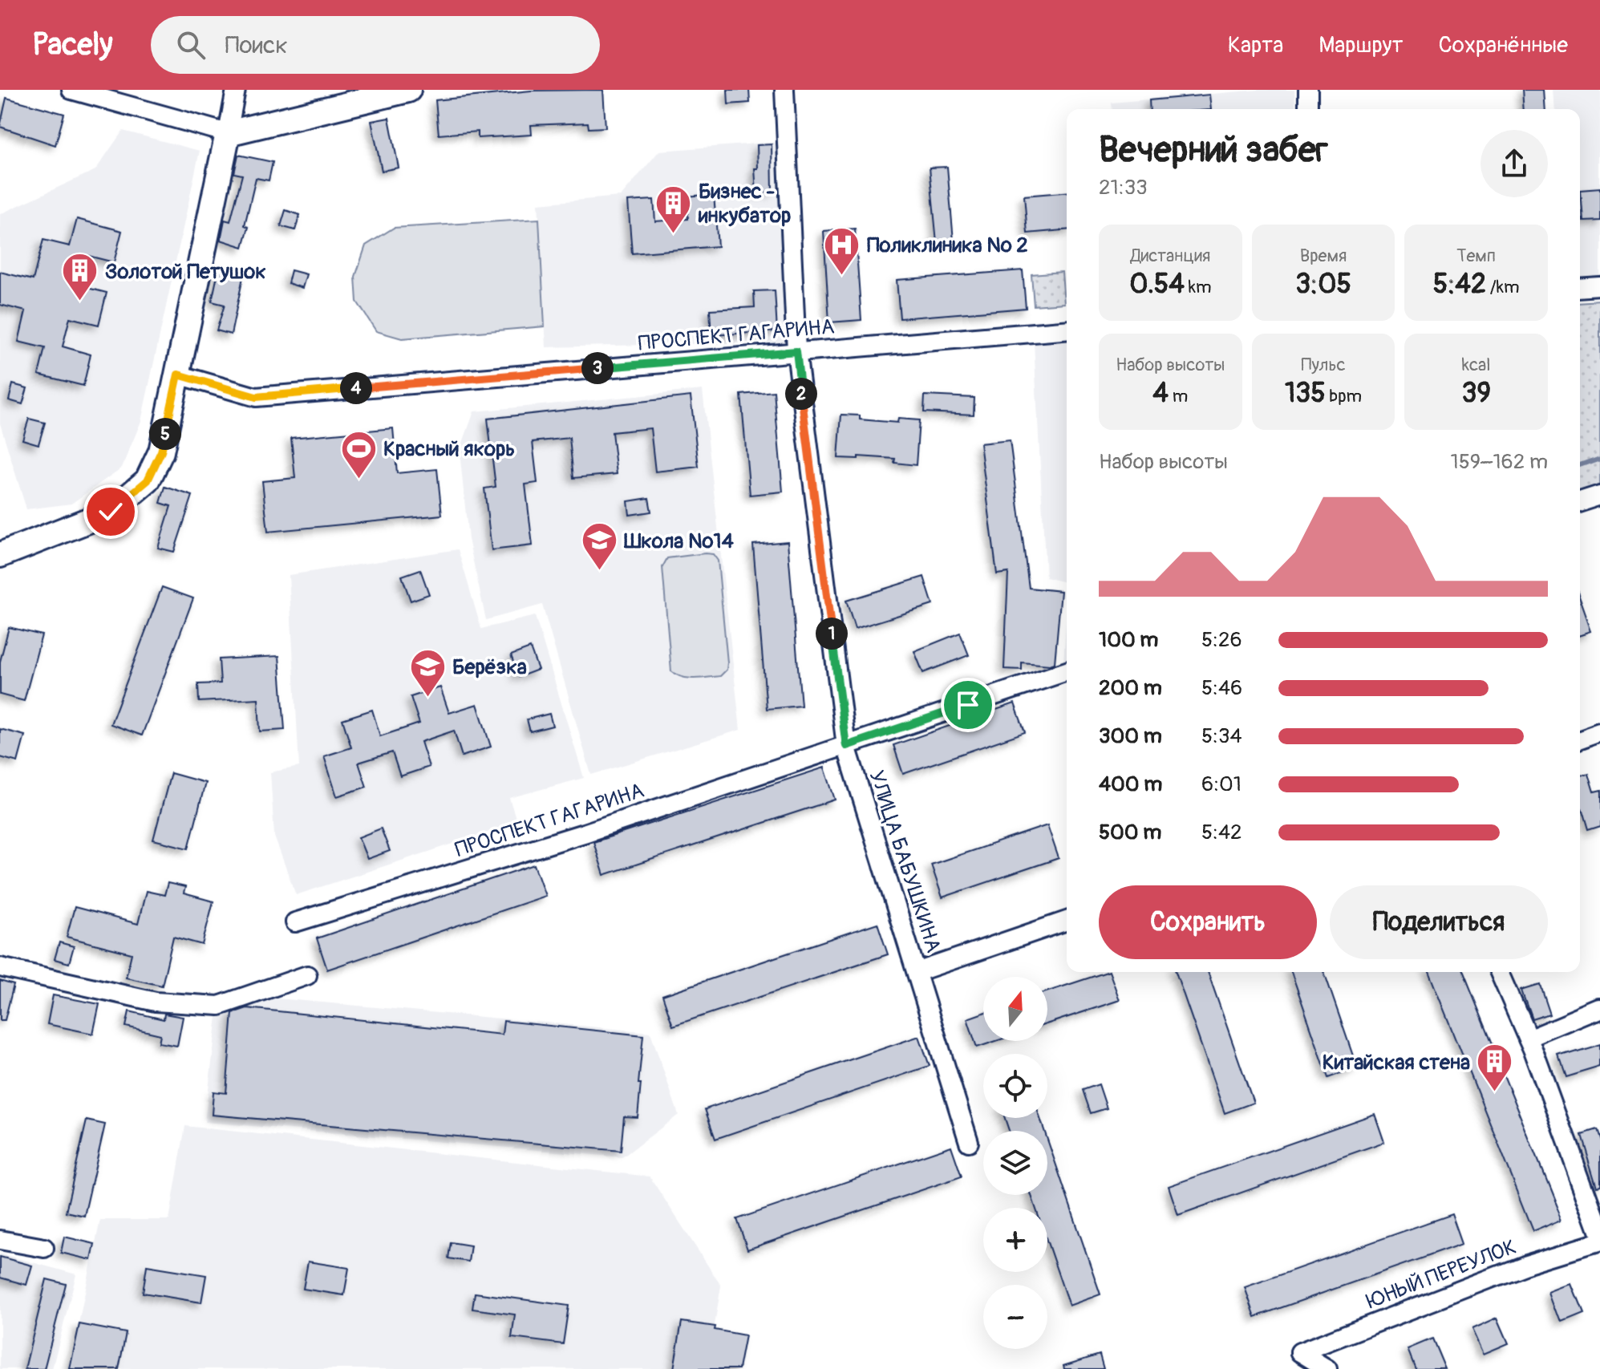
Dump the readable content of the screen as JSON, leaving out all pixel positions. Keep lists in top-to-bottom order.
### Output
{
  "streets": {
    "street": ["ПРОСПЕКТ ГАГАРИНА", "УЛИЦА БАБУШКИНА", "ЮНЫЙ ПЕРЕУЛОК"]
  },
  "crossings": [
    ["ПРОСПЕКТ ГАГАРИНА", "УЛИЦА БАБУШКИНА"]
  ],
  "places": {
    "building": ["Бизнес - инкубатор", "Золотой Петушок", "Китайская стена"],
    "hospital": ["Поликлиника № 2"],
    "sports": ["Красный якорь"],
    "school or university": ["Школа №14", "Берёзка"]
  },
  "north": "top",
  "page": {
    "header": "Pacely",
    "search": "Поиск",
    "nav": ["Карта", "Маршрут", "Сохранённые"],
    "heading": ["Вечерний забег", "21:33"],
    "stats": [
      ["Дистанция", "0.54 km"],
      ["Время", "3:05"],
      ["Темп", "5:42 /km"],
      ["Набор высоты", "4 m"],
      ["Пульс", "135 bpm"],
      ["kcal", "39"]
    ],
    "pins": [
      "3",
      "4",
      "2",
      "5",
      "1"
    ],
    "chart": ["Набор высоты", "159–162 m"],
    "list": [
      {
        "name": "100 m",
        "note": "5:26"
      },
      {
        "name": "200 m",
        "note": "5:46"
      },
      {
        "name": "300 m",
        "note": "5:34"
      },
      {
        "name": "400 m",
        "note": "6:01"
      },
      {
        "name": "500 m",
        "note": "5:42"
      }
    ],
    "buttons": ["Сохранить", "Поделиться"],
    "map_buttons": ["+", "−"]
  }
}
